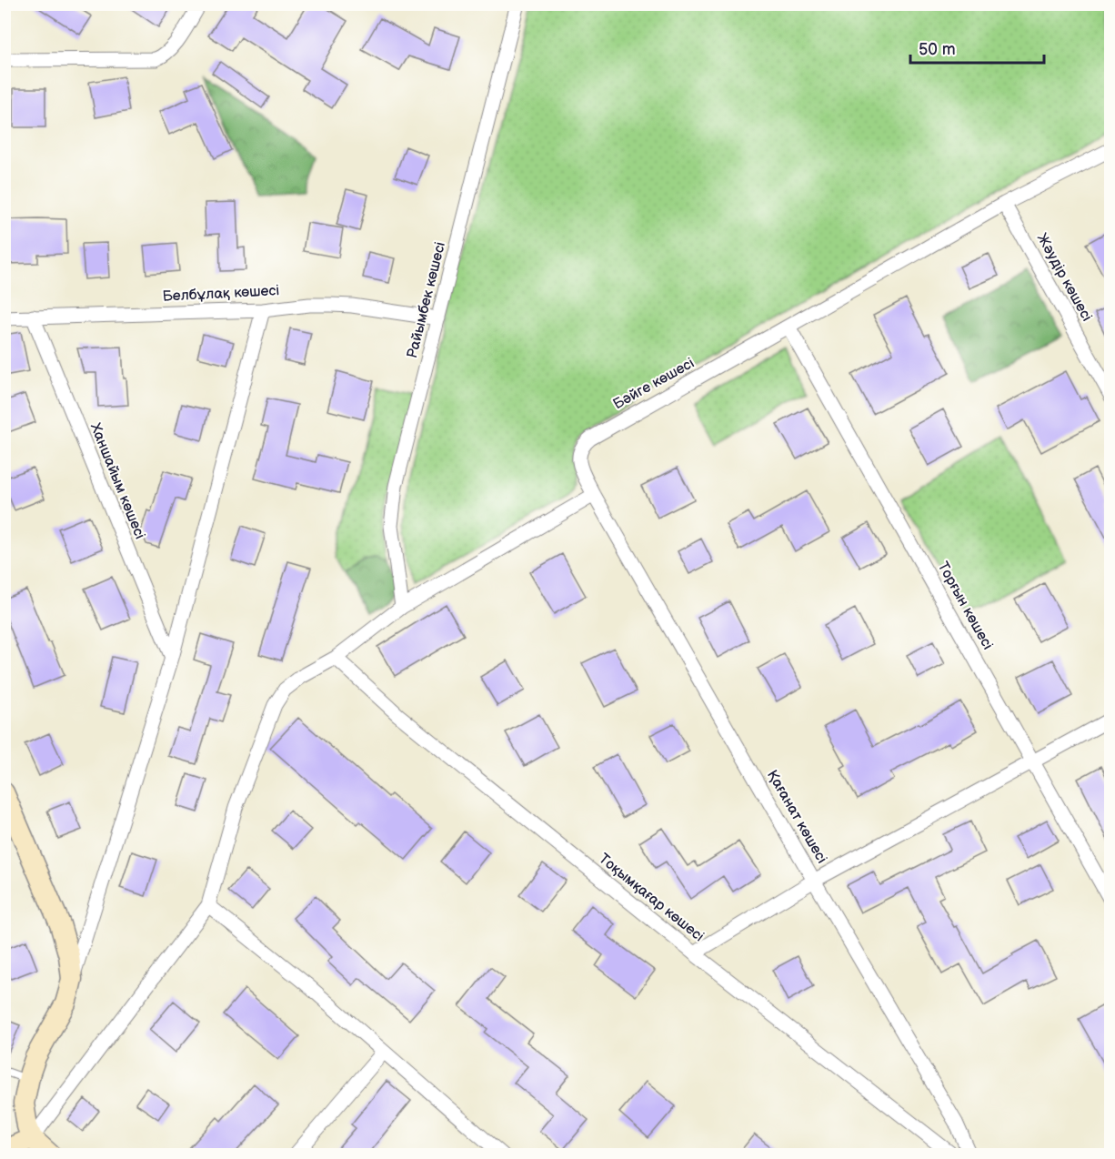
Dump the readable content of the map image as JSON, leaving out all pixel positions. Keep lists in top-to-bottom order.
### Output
{
  "streets": {
    "street": [
      "Жәудір көшесі",
      "Белбұлақ көшесі",
      "Райымбек көшесі",
      "Бәйге көшесі",
      "Ханшайым көшесі",
      "Торғын көшесі",
      "Қағанат көшесі",
      "Тоқымқағар көшесі"
    ]
  },
  "crossings": [
    ["Жәудір көшесі", "Бәйге көшесі"],
    ["Белбұлақ көшесі", "Райымбек көшесі"],
    ["Белбұлақ көшесі", "Ханшайым көшесі"],
    ["Бәйге көшесі", "Торғын көшесі"],
    ["Бәйге көшесі", "Қағанат көшесі"]
  ],
  "scale_bar": "50 m"
}
